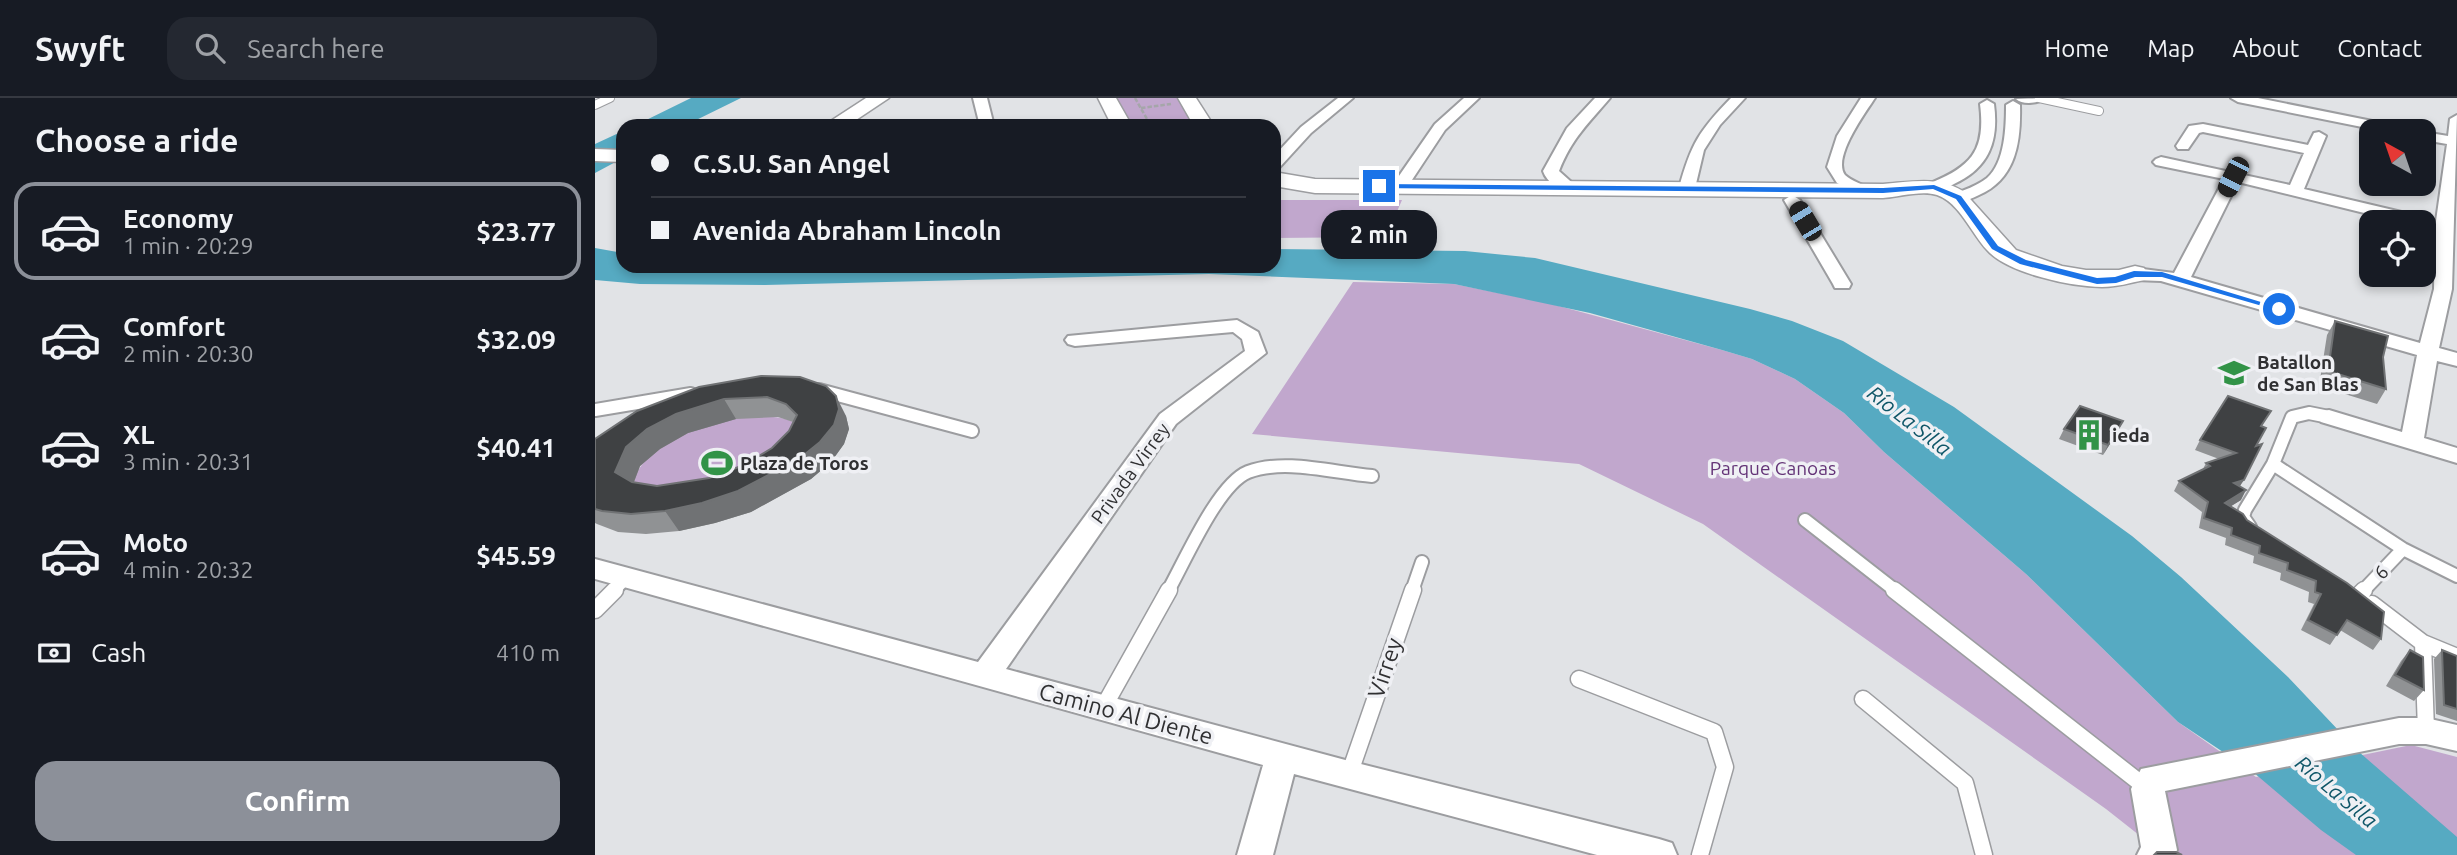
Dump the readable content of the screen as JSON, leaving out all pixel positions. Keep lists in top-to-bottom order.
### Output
{
  "streets": {
    "street": ["Privada Virrey", "Camino Al Diente"],
    "lane": ["6", "Virrey"]
  },
  "crossings": [
    ["Privada Virrey", "Camino Al Diente"],
    ["Virrey", "Camino Al Diente"]
  ],
  "water": ["Río La Silla"],
  "parks": ["Parque Canoas"],
  "places": {
    "school or university": ["Batallon de San Blas"],
    "building": ["ieda"],
    "sports": ["Plaza de Toros"]
  },
  "north": "top left",
  "page": {
    "header": "Swyft",
    "search": "Search here",
    "nav": [
      "Home",
      "Map",
      "About",
      "Contact"
    ],
    "heading": "Choose a ride",
    "banner": ["C.S.U. San Angel", "Avenida Abraham Lincoln"],
    "list": [
      {
        "name": "Economy",
        "note": "1 min · 20:29",
        "value": "$23.77"
      },
      {
        "name": "Comfort",
        "note": "2 min · 20:30",
        "value": "$32.09"
      },
      {
        "name": "XL",
        "note": "3 min · 20:31",
        "value": "$40.41"
      },
      {
        "name": "Moto",
        "note": "4 min · 20:32",
        "value": "$45.59"
      }
    ],
    "bubble": "2 min",
    "pay": ["Cash", "410 m"],
    "buttons": "Confirm"
  }
}
